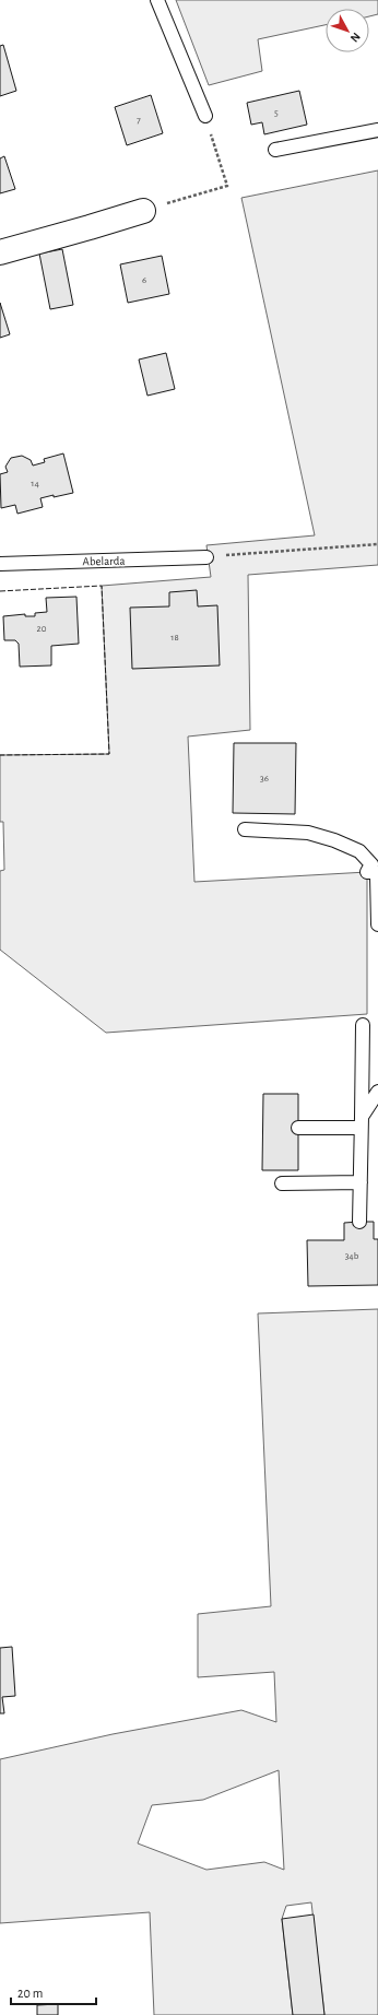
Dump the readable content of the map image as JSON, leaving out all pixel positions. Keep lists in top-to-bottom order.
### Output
{
  "streets": {
    "lane": ["Abelarda"]
  },
  "house_numbers": [
    "5",
    "7",
    "6",
    "14",
    "20",
    "18",
    "36",
    "34b"
  ],
  "scale_bar": "20 m",
  "north": "bottom right"
}
